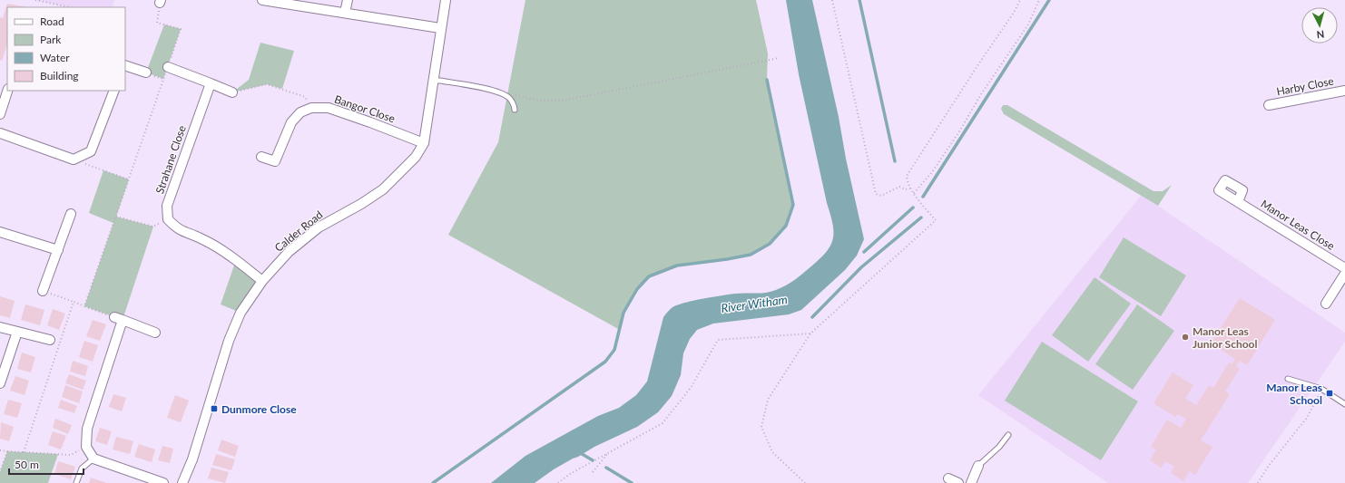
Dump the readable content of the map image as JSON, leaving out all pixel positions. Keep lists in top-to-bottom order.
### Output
{
  "streets": {
    "street": [
      "Harby Close",
      "Bangor Close",
      "Strahane Close",
      "Manor Leas Close",
      "Calder Road"
    ]
  },
  "crossings": [
    ["Bangor Close", "Calder Road"]
  ],
  "water": ["River Witham"],
  "places": {
    "other": ["Manor Leas Junior School"],
    "transit": ["Manor Leas School", "Dunmore Close"]
  },
  "legend": [
    "Road",
    "Park",
    "Water",
    "Building"
  ],
  "scale_bar": "50 m",
  "north": "bottom"
}
